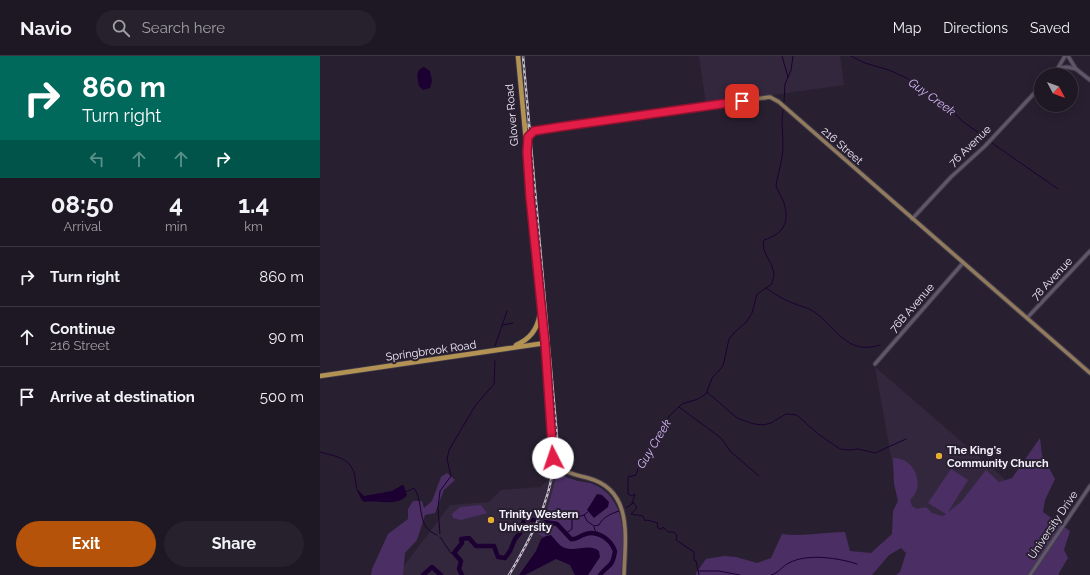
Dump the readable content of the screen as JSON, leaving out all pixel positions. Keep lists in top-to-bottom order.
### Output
{
  "streets": {
    "highway": ["Glover Road", "Springbrook Road"],
    "main road": ["216 Street"],
    "street": [
      "76 Avenue",
      "78 Avenue",
      "76B Avenue",
      "University Drive"
    ]
  },
  "crossings": [
    ["Glover Road", "216 Street"],
    ["Glover Road", "Springbrook Road"],
    ["216 Street", "76 Avenue"],
    ["216 Street", "78 Avenue"],
    ["216 Street", "76B Avenue"]
  ],
  "water": ["Guy Creek"],
  "places": ["The King's Community Church", "Trinity Western University"],
  "north": "bottom right",
  "page": {
    "header": "Navio",
    "search": "Search here",
    "nav": ["Map", "Directions", "Saved"],
    "turn": ["860 m", "Turn right"],
    "eta": [
      "08:50",
      "Arrival",
      "4",
      "min",
      "1.4",
      "km"
    ],
    "list": [
      {
        "name": "Turn right",
        "value": "860 m"
      },
      {
        "name": "Continue",
        "note": "216 Street",
        "value": "90 m"
      },
      {
        "name": "Arrive at destination",
        "value": "500 m"
      }
    ],
    "buttons": ["Exit", "Share"]
  }
}
